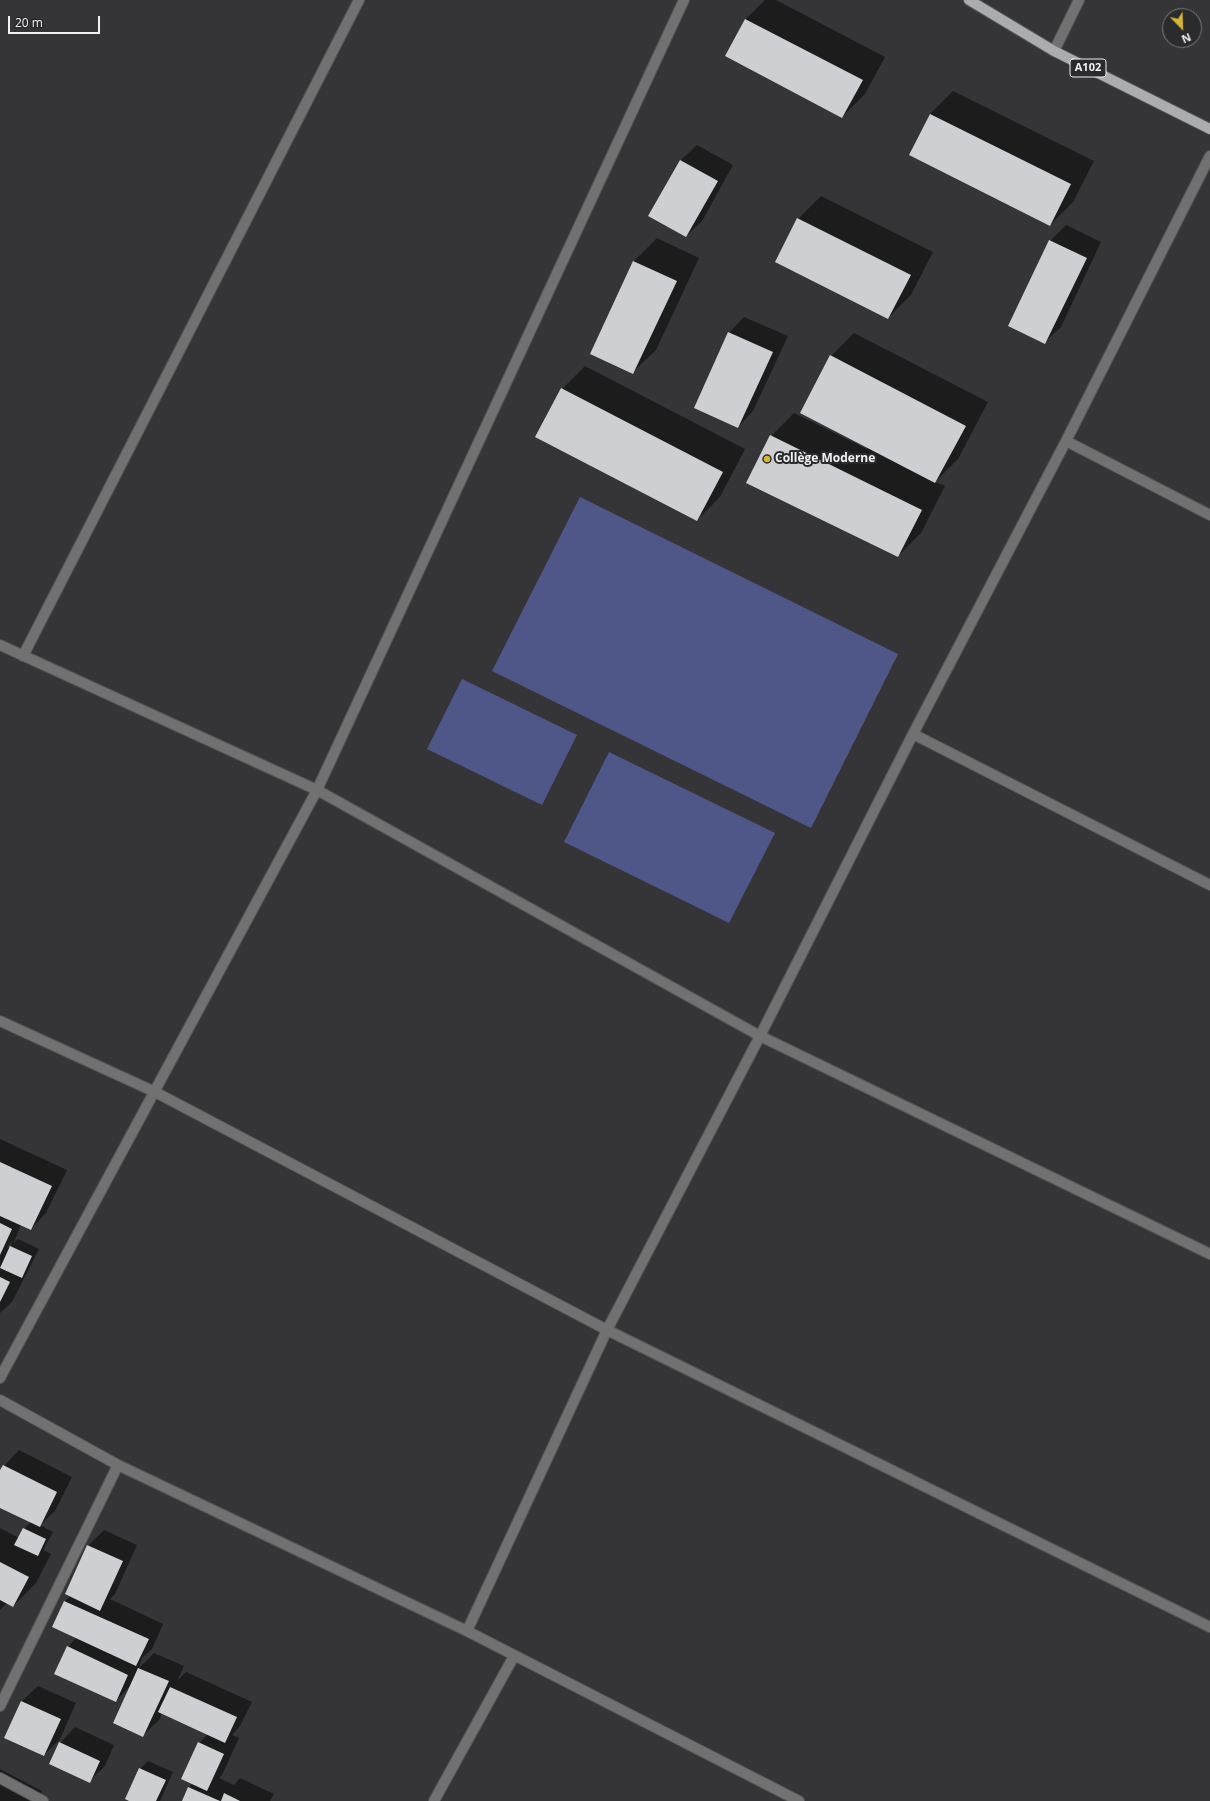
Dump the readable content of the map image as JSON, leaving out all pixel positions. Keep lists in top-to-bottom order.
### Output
{
  "streets": {
    "main road": ["A102"]
  },
  "places": ["Collège Moderne"],
  "scale_bar": "20 m",
  "north": "bottom right"
}
